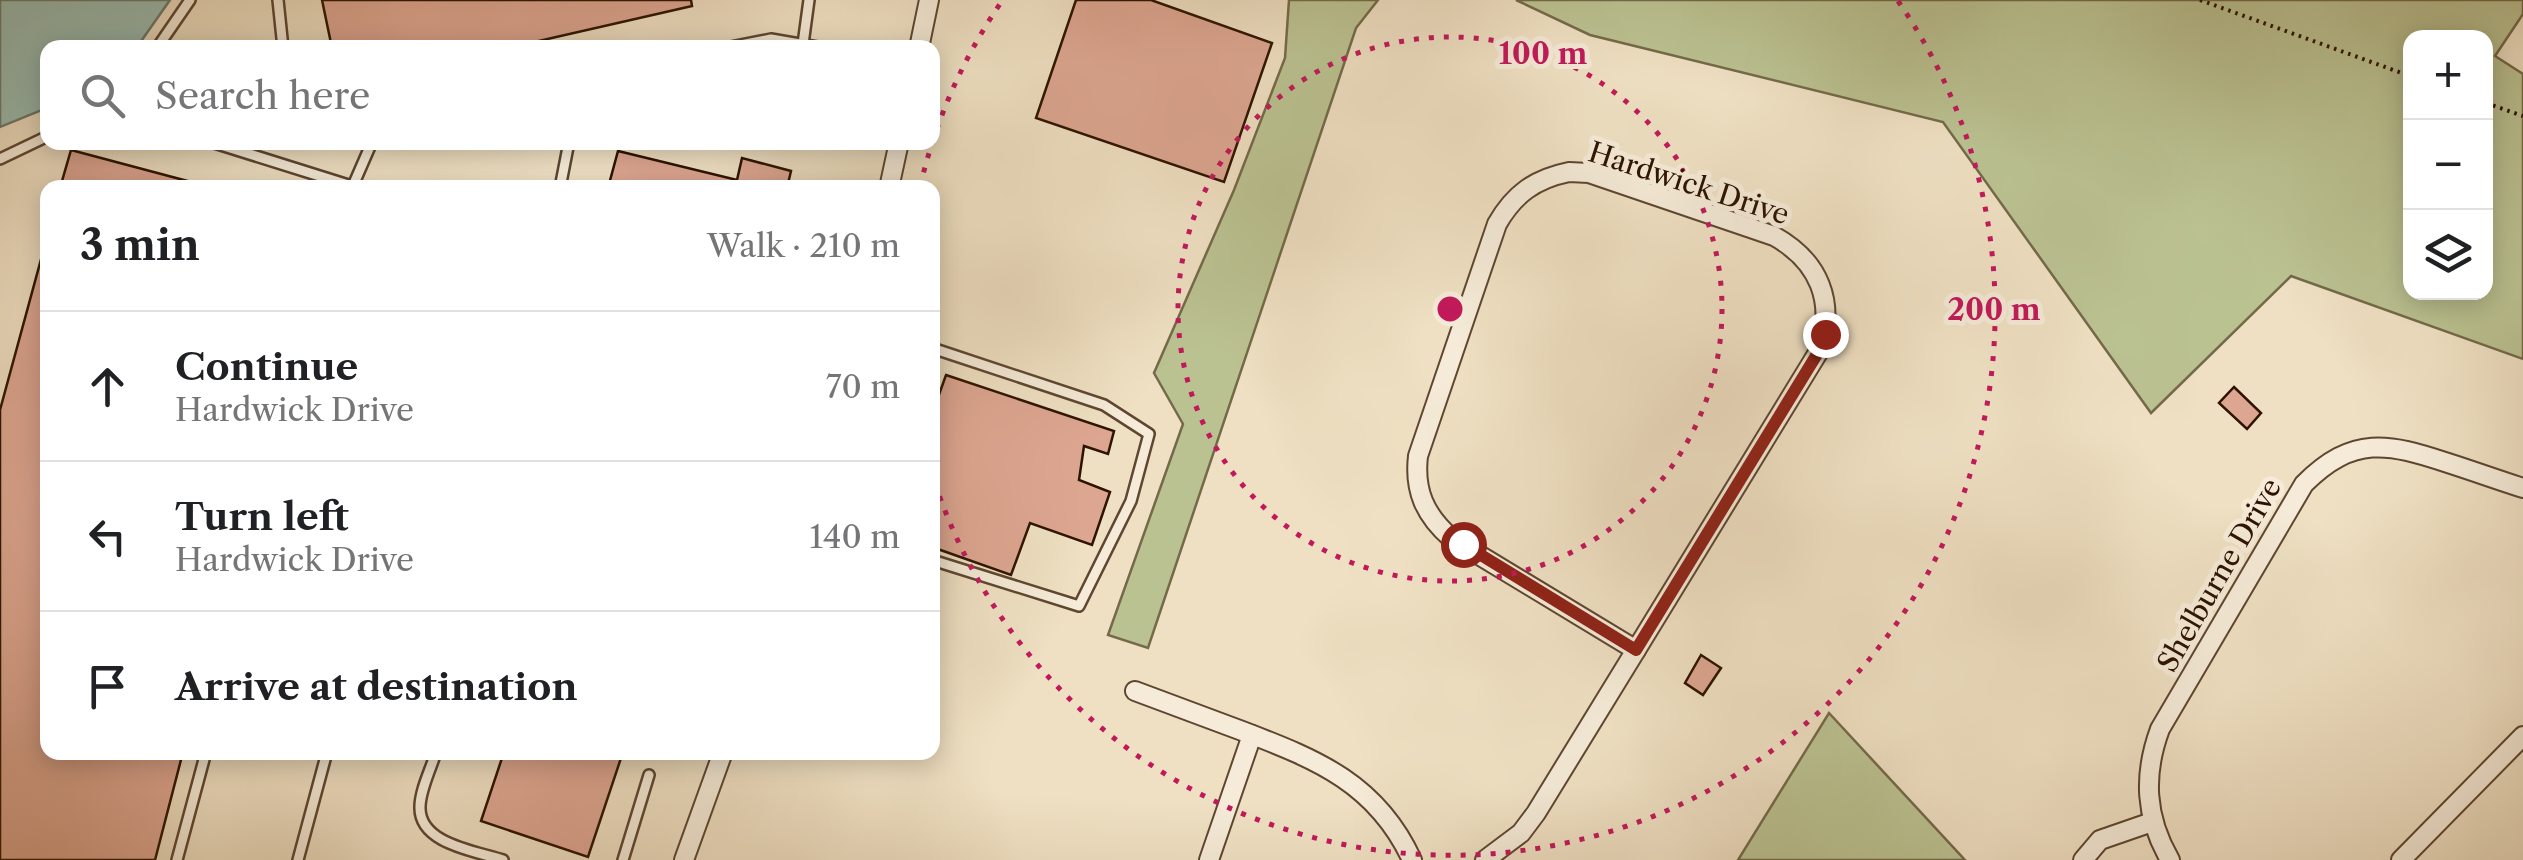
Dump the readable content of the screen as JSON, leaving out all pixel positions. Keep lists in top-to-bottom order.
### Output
{
  "streets": {
    "street": ["Hardwick Drive", "Shelburne Drive"]
  },
  "page": {
    "map_buttons": ["+", "−"],
    "search": "Search here",
    "heading": ["3 min", "Walk · 210 m"],
    "list": [
      ["Continue", "Hardwick Drive", "70 m"],
      ["Turn left", "Hardwick Drive", "140 m"],
      "Arrive at destination"
    ]
  },
  "rings": ["100 m", "200 m"]
}
